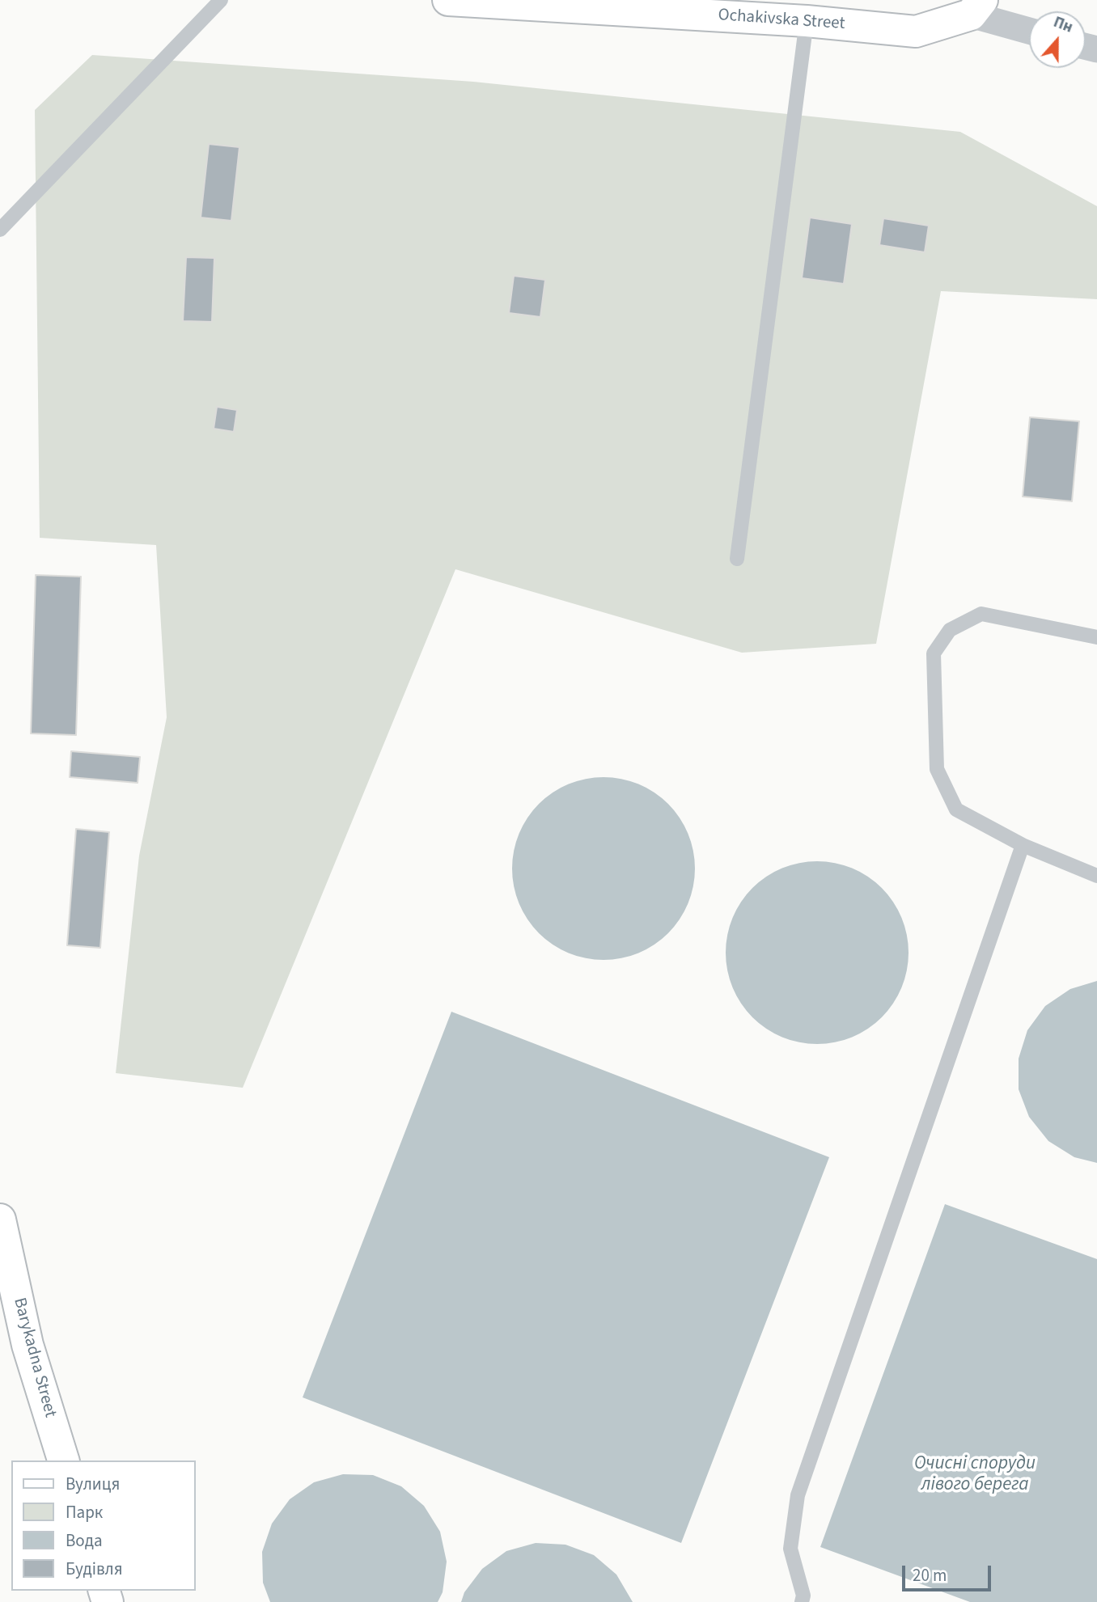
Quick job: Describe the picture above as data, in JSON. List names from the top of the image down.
{
  "streets": {
    "main road": ["Ochakivska Street", "Barykadna Street"]
  },
  "water": ["Очисні споруди лівого берега"],
  "legend": [
    "Вулиця",
    "Парк",
    "Вода",
    "Будівля"
  ],
  "scale_bar": "20 m",
  "north": "top"
}
